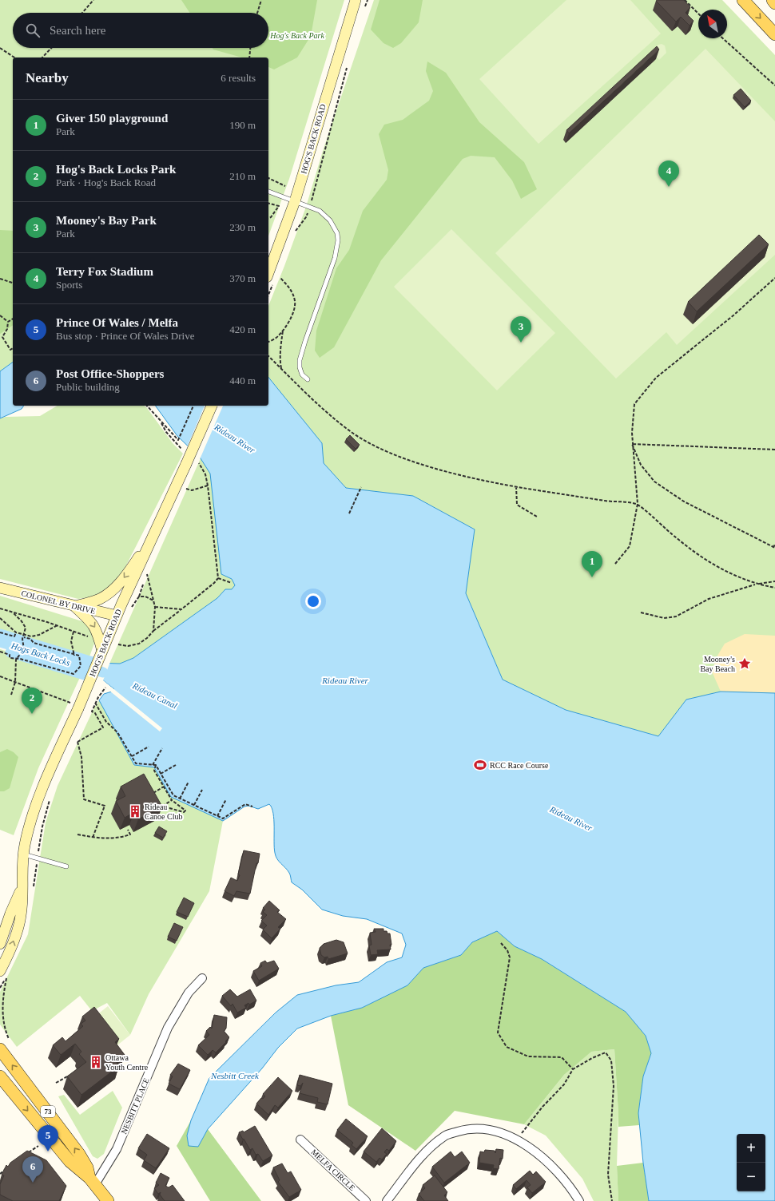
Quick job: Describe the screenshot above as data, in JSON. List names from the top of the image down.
{
  "streets": {
    "main road": ["HOG'S BACK ROAD", "COLONEL BY DRIVE", "73"],
    "street": ["NESBITT PLACE", "MELFA CIRCLE"]
  },
  "crossings": [
    ["HOG'S BACK ROAD", "COLONEL BY DRIVE"],
    ["NESBITT PLACE", "73"]
  ],
  "water": [
    "Rideau River",
    "Hogs Back Locks",
    "Rideau Canal",
    "Nesbitt Creek"
  ],
  "parks": ["Hog's Back Park"],
  "places": {
    "place": ["Mooney's Bay Beach"],
    "sports": ["RCC Race Course"],
    "building": ["Rideau Canoe Club", "Ottawa Youth Centre"]
  },
  "north": "top left",
  "page": {
    "search": "Search here",
    "heading": ["Nearby", "6 results"],
    "list": [
      {
        "mark": "1",
        "name": "Giver 150 playground",
        "note": "Park",
        "value": "190 m"
      },
      {
        "mark": "2",
        "name": "Hog's Back Locks Park",
        "note": "Park · Hog's Back Road",
        "value": "210 m"
      },
      {
        "mark": "3",
        "name": "Mooney's Bay Park",
        "note": "Park",
        "value": "230 m"
      },
      {
        "mark": "4",
        "name": "Terry Fox Stadium",
        "note": "Sports",
        "value": "370 m"
      },
      {
        "mark": "5",
        "name": "Prince Of Wales / Melfa",
        "note": "Bus stop · Prince Of Wales Drive",
        "value": "420 m"
      },
      {
        "mark": "6",
        "name": "Post Office-Shoppers",
        "note": "Public building",
        "value": "440 m"
      }
    ],
    "pins": [
      "4",
      "3",
      "1",
      "2",
      "5",
      "6"
    ],
    "map_buttons": ["+", "−"]
  }
}
